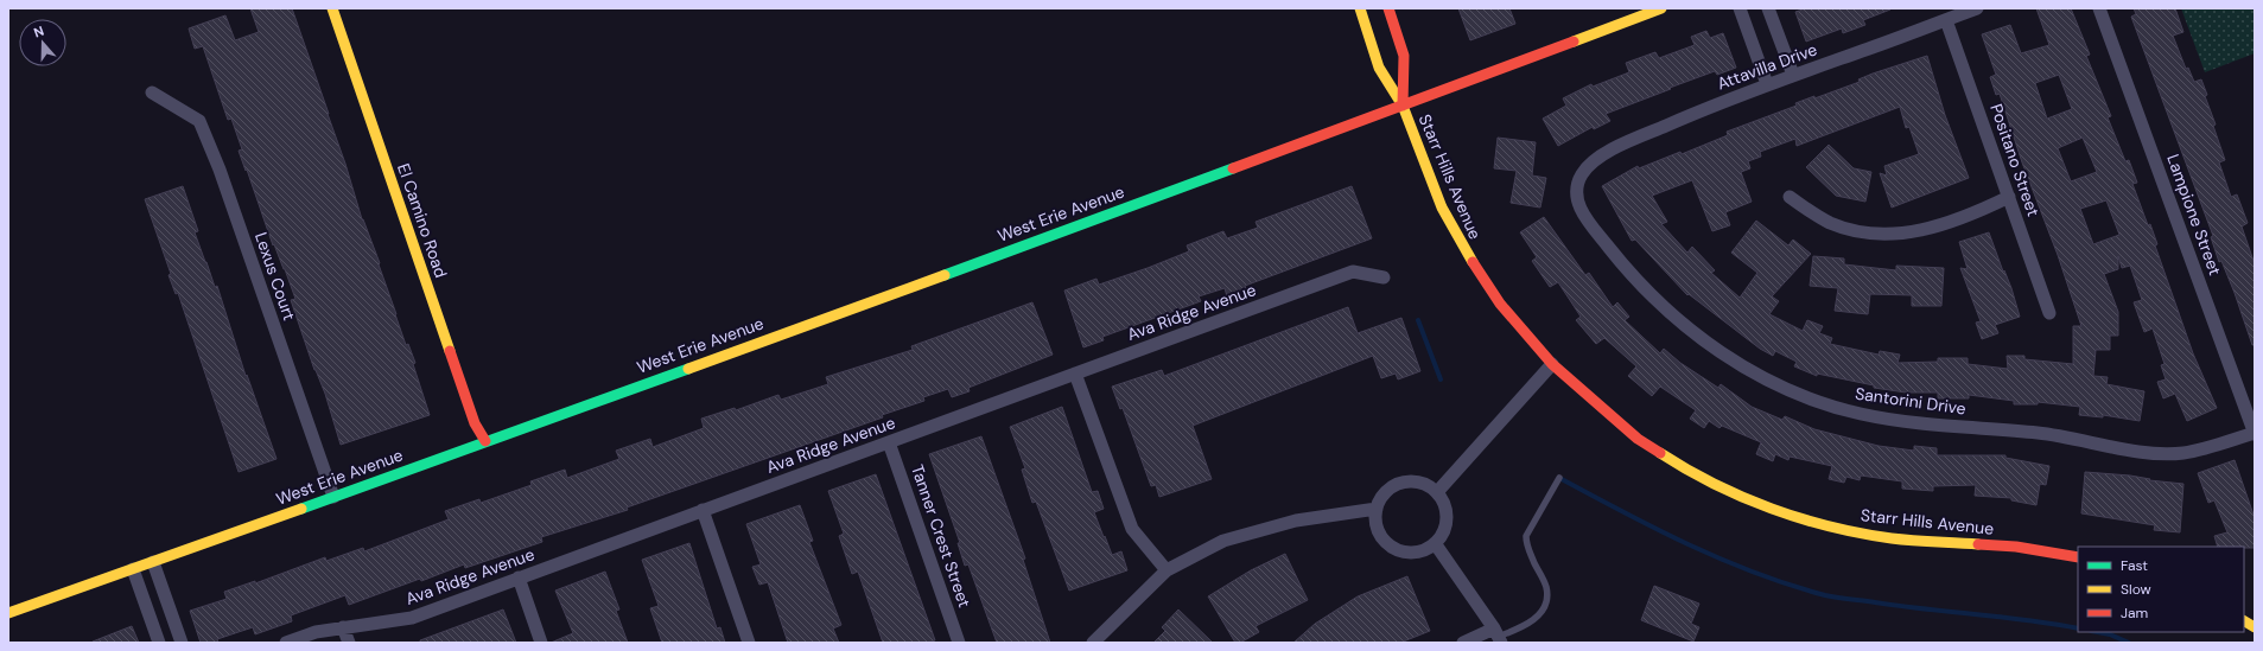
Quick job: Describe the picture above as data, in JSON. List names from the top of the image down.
{
  "streets": {
    "street": [
      "Attavilla Drive",
      "Positano Street",
      "Starr Hills Avenue",
      "West Erie Avenue",
      "Lampione Street",
      "El Camino Road",
      "Lexus Court",
      "Ava Ridge Avenue",
      "Santorini Drive",
      "Tanner Crest Street"
    ]
  },
  "crossings": [
    ["Attavilla Drive", "Positano Street"],
    ["Attavilla Drive", "Santorini Drive"],
    ["Starr Hills Avenue", "West Erie Avenue"],
    ["West Erie Avenue", "El Camino Road"],
    ["West Erie Avenue", "Lexus Court"],
    ["Lampione Street", "Santorini Drive"],
    ["Ava Ridge Avenue", "Tanner Crest Street"]
  ],
  "legend": ["Fast", "Slow", "Jam"],
  "north": "top"
}
